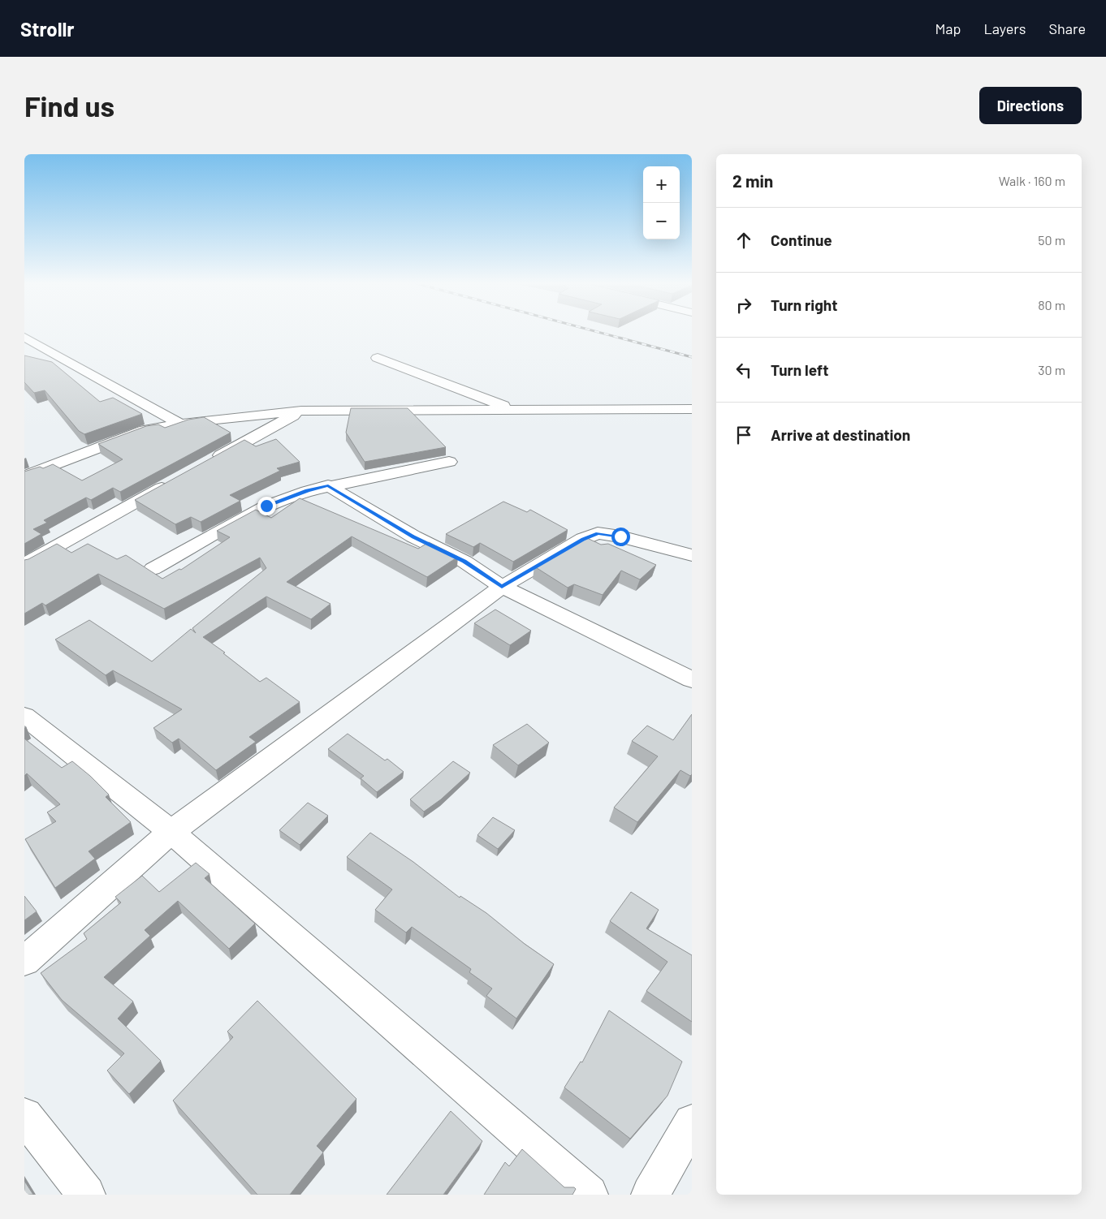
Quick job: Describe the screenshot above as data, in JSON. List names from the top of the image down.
{
  "page": {
    "header": "Strollr",
    "nav": ["Map", "Layers", "Share"],
    "buttons": "Directions",
    "title": "Find us",
    "heading": ["2 min", "Walk · 160 m"],
    "map_buttons": ["+", "−"],
    "list": [
      ["Continue", "50 m"],
      ["Turn right", "80 m"],
      ["Turn left", "30 m"],
      "Arrive at destination"
    ]
  }
}
